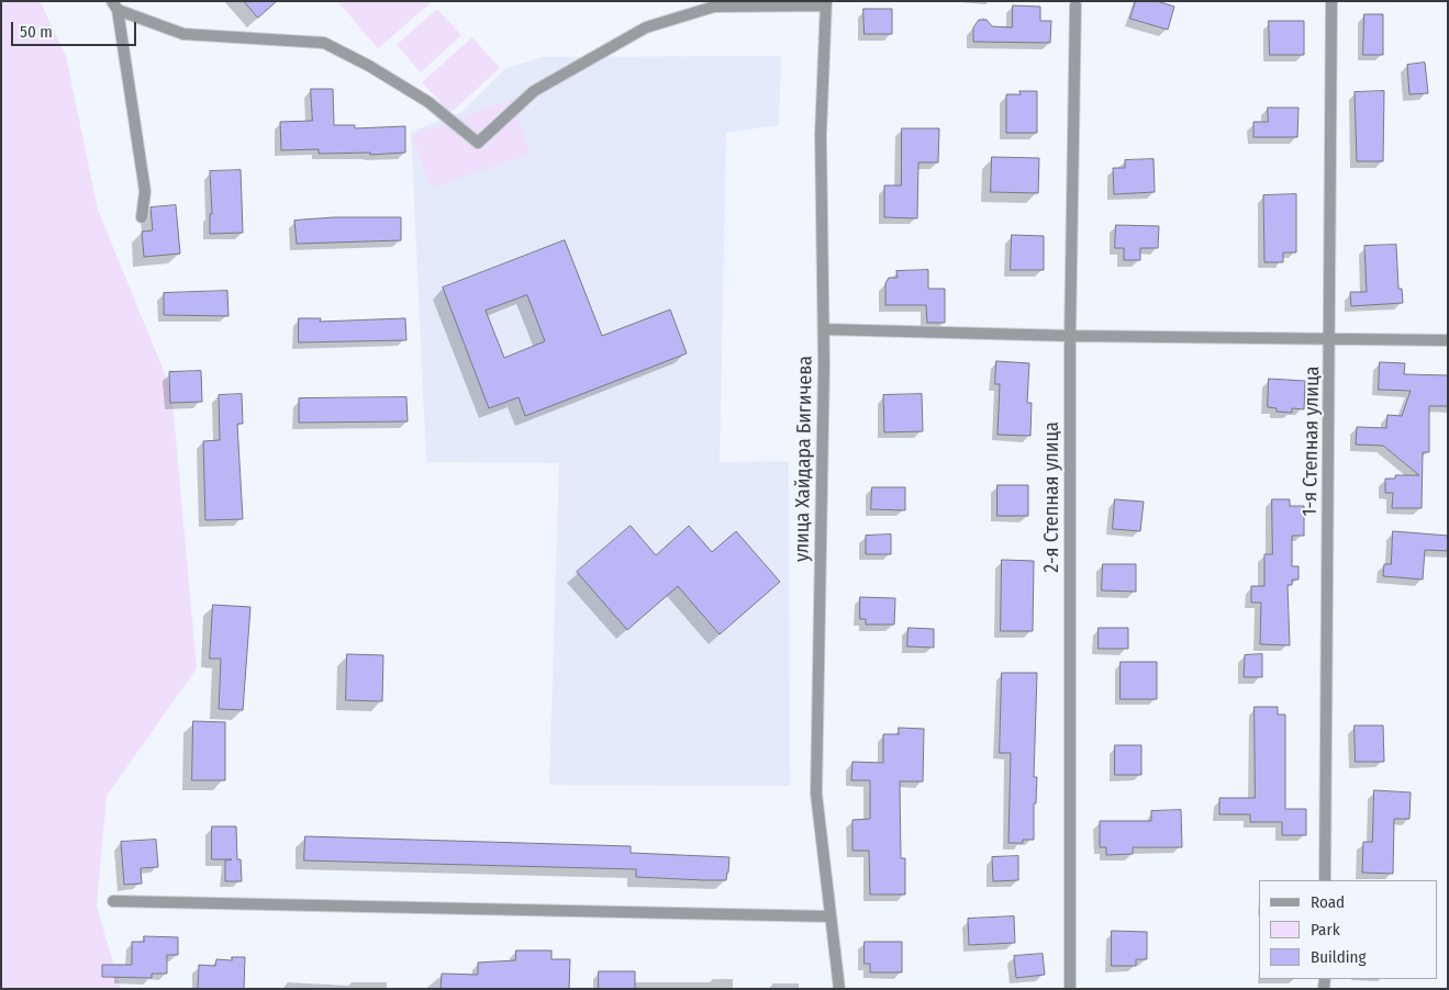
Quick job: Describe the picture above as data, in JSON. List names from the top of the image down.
{
  "streets": {
    "street": ["1-я Степная улица", "улица Хайдара Бигичева", "2-я Степная улица"]
  },
  "legend": ["Road", "Park", "Building"],
  "scale_bar": "50 m"
}
